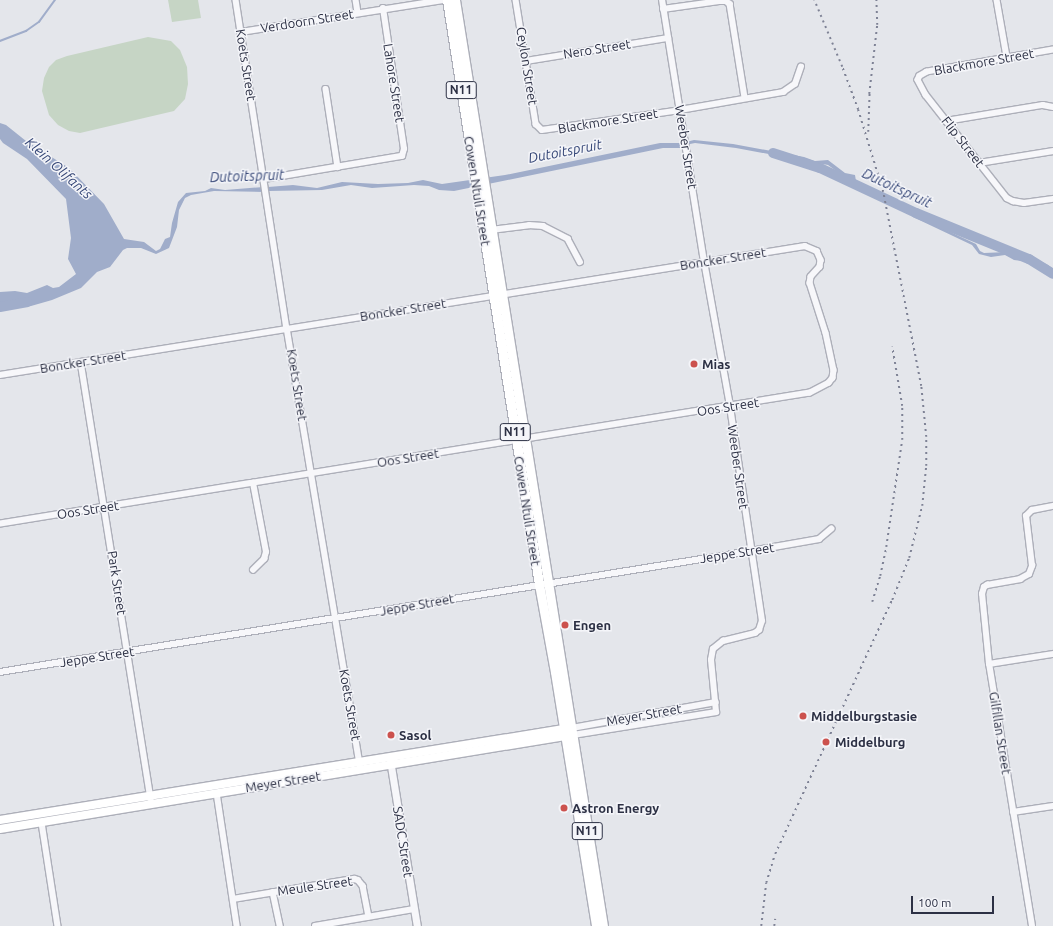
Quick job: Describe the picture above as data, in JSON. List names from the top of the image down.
{
  "streets": {
    "highway": ["N11", "Cowen Ntuli Street"],
    "main road": ["Meyer Street"],
    "street": [
      "Verdoorn Street",
      "Nero Street",
      "Blackmore Street",
      "Koets Street",
      "Ceylon Street",
      "Lahore Street",
      "Flip Street",
      "Weeber Street",
      "Boncker Street",
      "Oos Street",
      "Jeppe Street",
      "Park Street",
      "Gilfillan Street",
      "SADC Street",
      "Meule Street"
    ]
  },
  "crossings": [
    ["Verdoorn Street", "Koets Street"],
    ["Verdoorn Street", "Lahore Street"],
    ["Verdoorn Street", "Cowen Ntuli Street"],
    ["Nero Street", "Ceylon Street"],
    ["Nero Street", "Weeber Street"],
    ["Blackmore Street", "Ceylon Street"],
    ["Blackmore Street", "Flip Street"],
    ["Blackmore Street", "Weeber Street"],
    ["Koets Street", "Boncker Street"],
    ["Koets Street", "Oos Street"],
    ["Koets Street", "Jeppe Street"],
    ["Koets Street", "Meyer Street"],
    ["Weeber Street", "Boncker Street"],
    ["Weeber Street", "Oos Street"],
    ["Weeber Street", "Jeppe Street"],
    ["Weeber Street", "Meyer Street"],
    ["Cowen Ntuli Street", "Boncker Street"],
    ["Cowen Ntuli Street", "Oos Street"],
    ["Cowen Ntuli Street", "Jeppe Street"],
    ["Cowen Ntuli Street", "Meyer Street"],
    ["Boncker Street", "Oos Street"],
    ["Boncker Street", "Park Street"],
    ["Oos Street", "Park Street"],
    ["Jeppe Street", "Park Street"],
    ["Park Street", "Meyer Street"],
    ["Meyer Street", "SADC Street"]
  ],
  "water": ["Dutoitspruit", "Klein Olifants"],
  "places": [
    "Mias",
    "Engen",
    "Middelburgstasie",
    "Sasol",
    "Middelburg",
    "Astron Energy"
  ],
  "scale_bar": "100 m"
}
